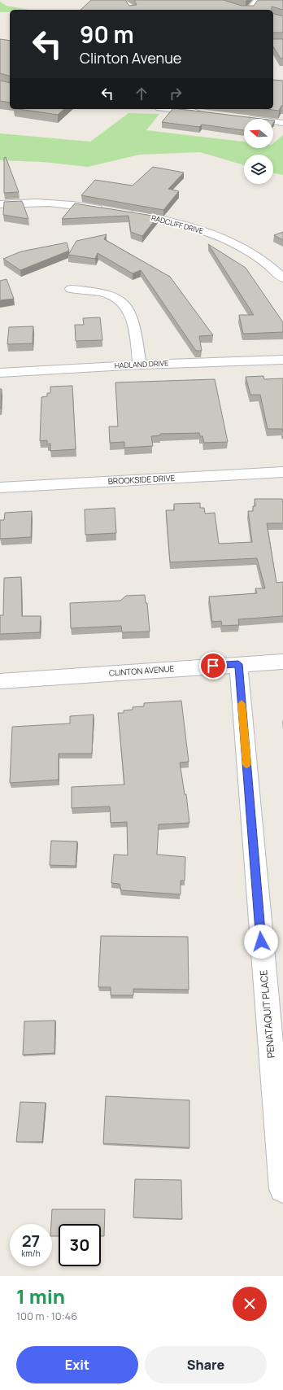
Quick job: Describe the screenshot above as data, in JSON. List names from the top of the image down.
{
  "streets": {
    "street": [
      "RADCLIFF DRIVE",
      "HADLAND DRIVE",
      "BROOKSIDE DRIVE",
      "CLINTON AVENUE",
      "PENATAQUIT PLACE"
    ]
  },
  "crossings": [
    ["CLINTON AVENUE", "PENATAQUIT PLACE"]
  ],
  "north": "left",
  "page": {
    "turn": ["90 m", "Clinton Avenue"],
    "speed": "27 km/h",
    "limit": "30",
    "heading": ["1 min", "100 m · 10:46"],
    "buttons": ["Exit", "Share"]
  }
}
